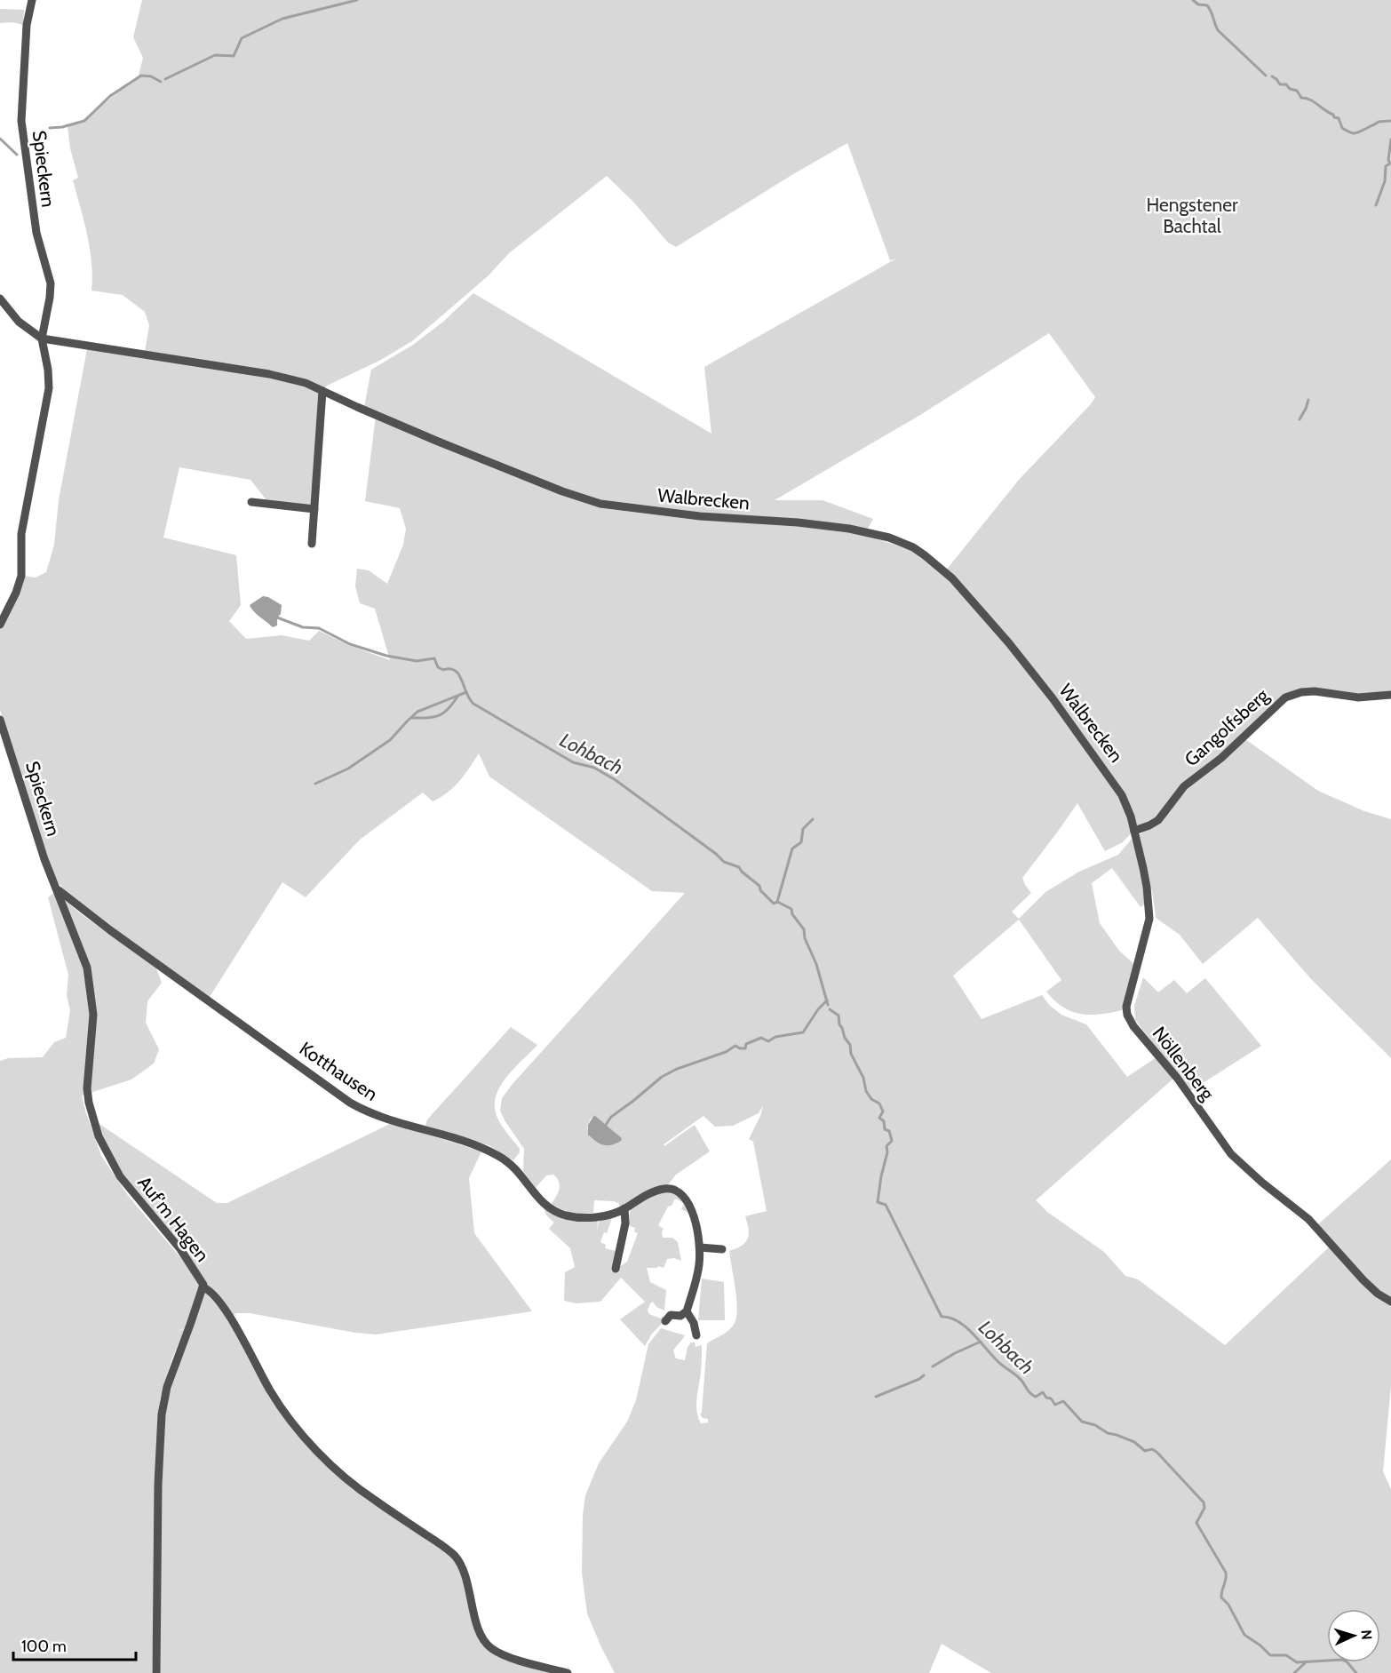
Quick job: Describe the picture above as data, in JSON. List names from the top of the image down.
{
  "streets": {
    "street": [
      "Spieckern",
      "Walbrecken",
      "Gangolfsberg",
      "Nöllenberg",
      "Kotthausen",
      "Auf'm Hagen"
    ]
  },
  "crossings": [
    ["Spieckern", "Walbrecken"],
    ["Spieckern", "Kotthausen"],
    ["Spieckern", "Auf'm Hagen"],
    ["Walbrecken", "Nöllenberg"],
    ["Gangolfsberg", "Nöllenberg"],
    ["Kotthausen", "Auf'm Hagen"]
  ],
  "water": ["Lohbach"],
  "parks": ["Hengstener Bachtal"],
  "scale_bar": "100 m",
  "north": "right"
}
